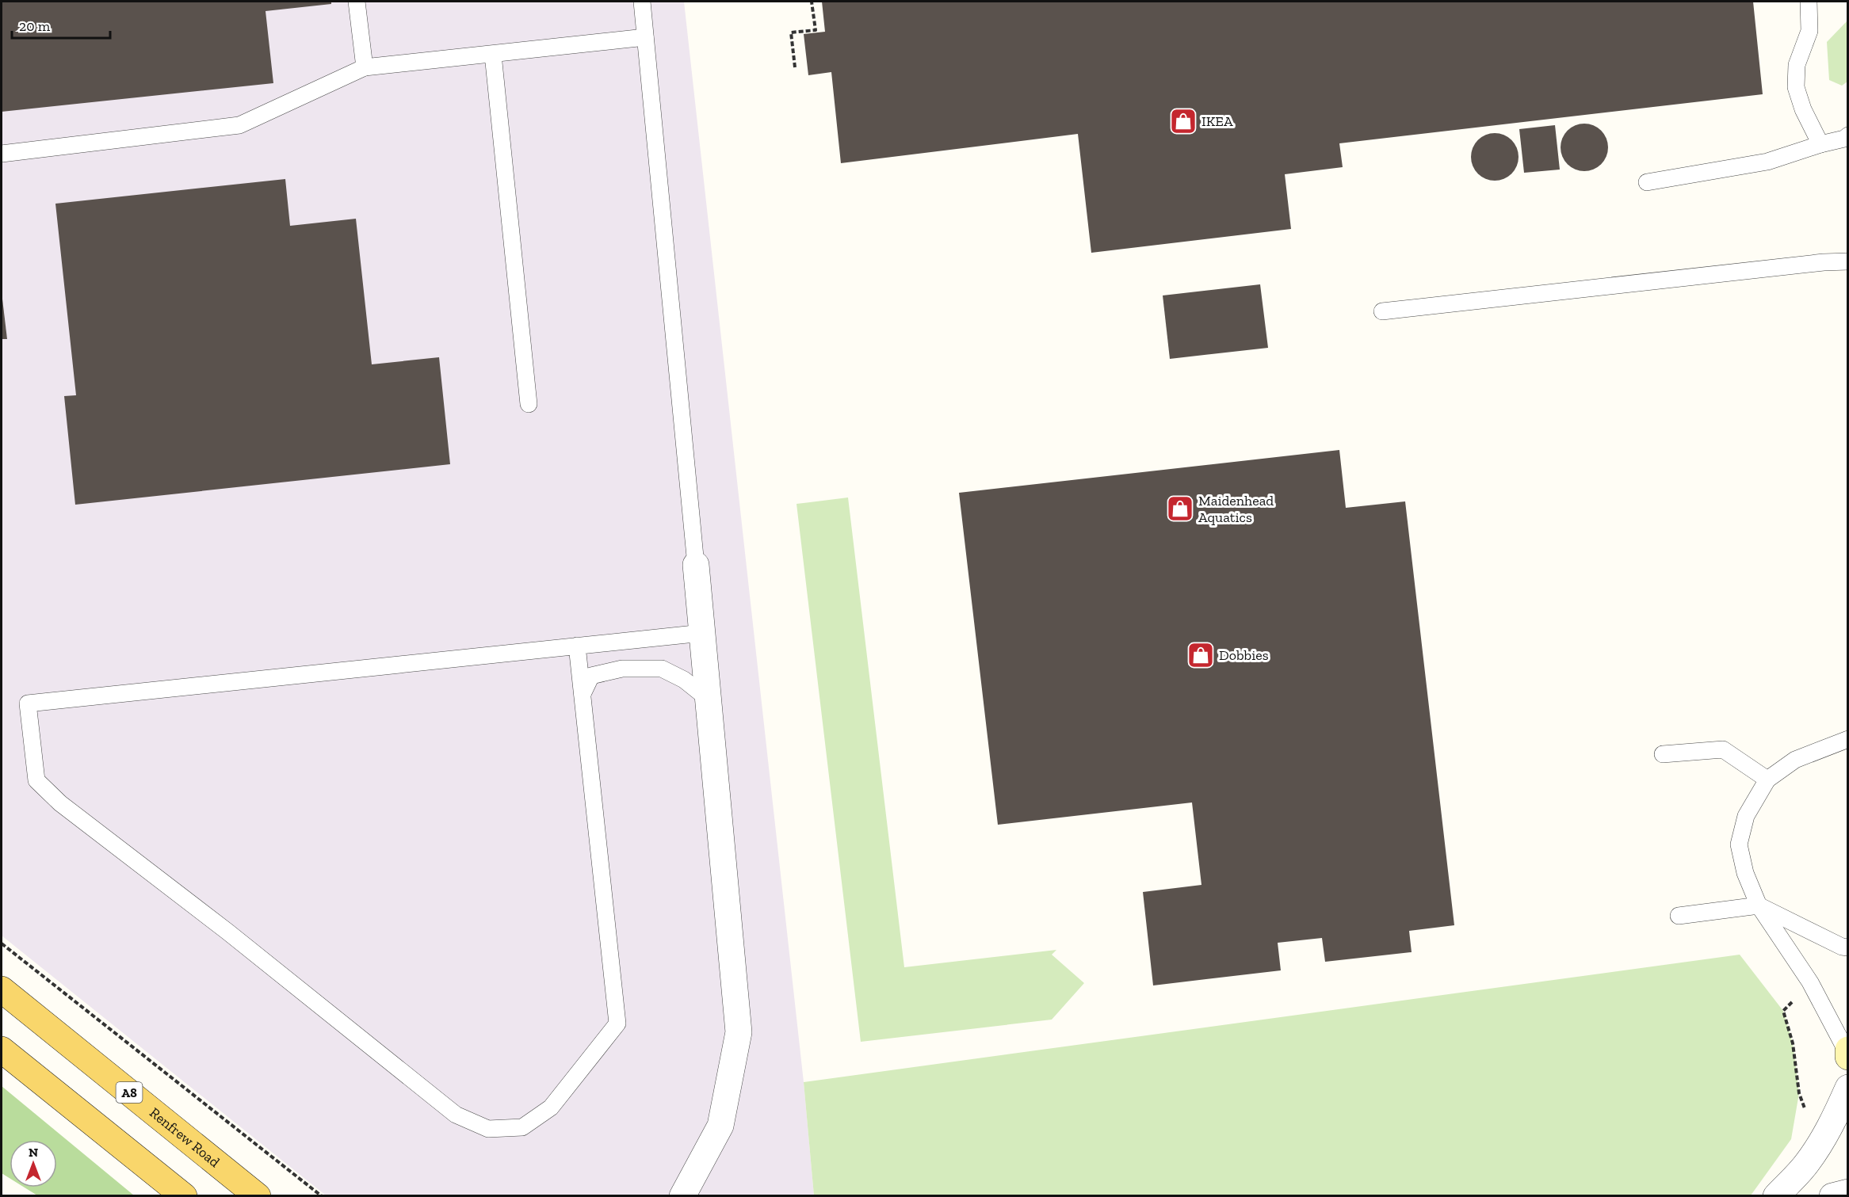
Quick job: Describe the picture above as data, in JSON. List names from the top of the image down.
{
  "streets": {
    "main road": ["A8", "Renfrew Road"]
  },
  "places": {
    "shop": ["IKEA", "Maidenhead Aquatics", "Dobbies"]
  },
  "scale_bar": "20 m",
  "north": "top"
}
